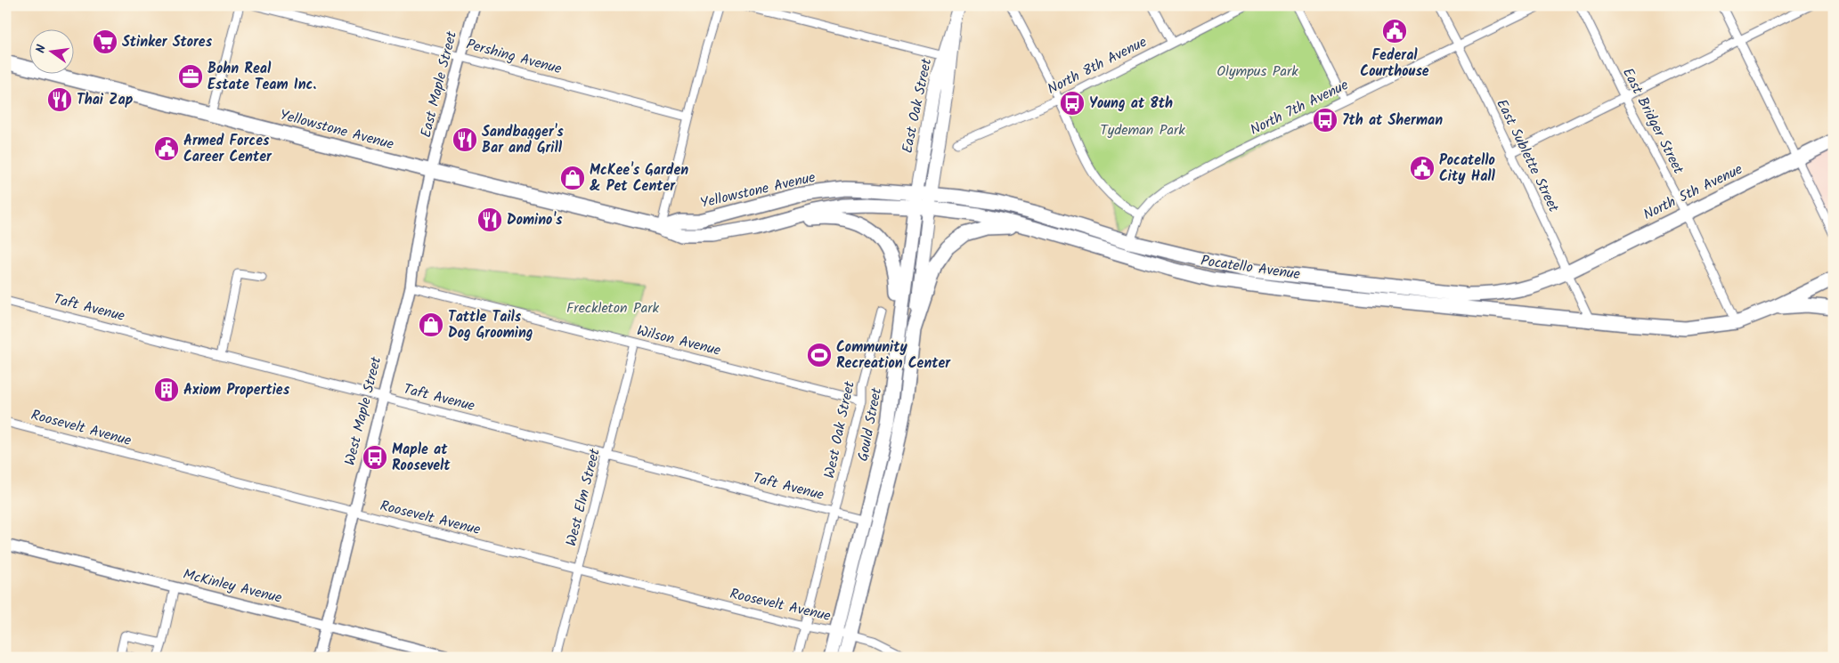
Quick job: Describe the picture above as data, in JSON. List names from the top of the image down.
{
  "streets": {
    "main road": [
      "East Oak Street",
      "Yellowstone Avenue",
      "North 5th Avenue",
      "Pocatello Avenue",
      "Gould Street"
    ],
    "street": [
      "Pershing Avenue",
      "North 8th Avenue",
      "East Maple Street",
      "North 7th Avenue",
      "East Bridger Street",
      "East Sublette Street",
      "Taft Avenue",
      "Wilson Avenue",
      "West Maple Street",
      "Roosevelt Avenue",
      "West Oak Street",
      "West Elm Street",
      "McKinley Avenue"
    ]
  },
  "crossings": [
    ["Pershing Avenue", "East Maple Street"],
    ["East Maple Street", "Yellowstone Avenue"],
    ["East Maple Street", "West Maple Street"],
    ["East Oak Street", "Yellowstone Avenue"],
    ["East Oak Street", "Pocatello Avenue"],
    ["East Oak Street", "Gould Street"],
    ["North 7th Avenue", "East Sublette Street"],
    ["North 7th Avenue", "Pocatello Avenue"],
    ["East Bridger Street", "North 5th Avenue"],
    ["East Bridger Street", "Pocatello Avenue"],
    ["Yellowstone Avenue", "Pocatello Avenue"],
    ["Yellowstone Avenue", "West Maple Street"],
    ["Yellowstone Avenue", "Gould Street"],
    ["East Sublette Street", "North 5th Avenue"],
    ["East Sublette Street", "Pocatello Avenue"],
    ["North 5th Avenue", "Pocatello Avenue"],
    ["Pocatello Avenue", "Gould Street"],
    ["Taft Avenue", "West Maple Street"],
    ["Taft Avenue", "Gould Street"],
    ["Taft Avenue", "West Oak Street"],
    ["Taft Avenue", "West Elm Street"],
    ["Wilson Avenue", "West Maple Street"],
    ["Wilson Avenue", "West Oak Street"],
    ["Wilson Avenue", "West Elm Street"],
    ["West Maple Street", "Roosevelt Avenue"],
    ["West Maple Street", "McKinley Avenue"],
    ["Gould Street", "Roosevelt Avenue"],
    ["Roosevelt Avenue", "West Oak Street"],
    ["Roosevelt Avenue", "West Elm Street"]
  ],
  "parks": ["Olympus Park", "Tydeman Park", "Freckleton Park"],
  "places": {
    "public building": ["Federal Courthouse", "Armed Forces Career Center", "Pocatello City Hall"],
    "supermarket": ["Stinker Stores"],
    "office": ["Bohn Real Estate Team Inc."],
    "restaurant": ["Thai Zap", "Sandbagger's Bar and Grill", "Domino's"],
    "bus stop": ["Young at 8th", "7th at Sherman", "Maple at Roosevelt"],
    "shop": ["McKee's Garden & Pet Center", "Tattle Tails Dog Grooming"],
    "sports": ["Community Recreation Center"],
    "building": ["Axiom Properties"]
  },
  "north": "left"
}
